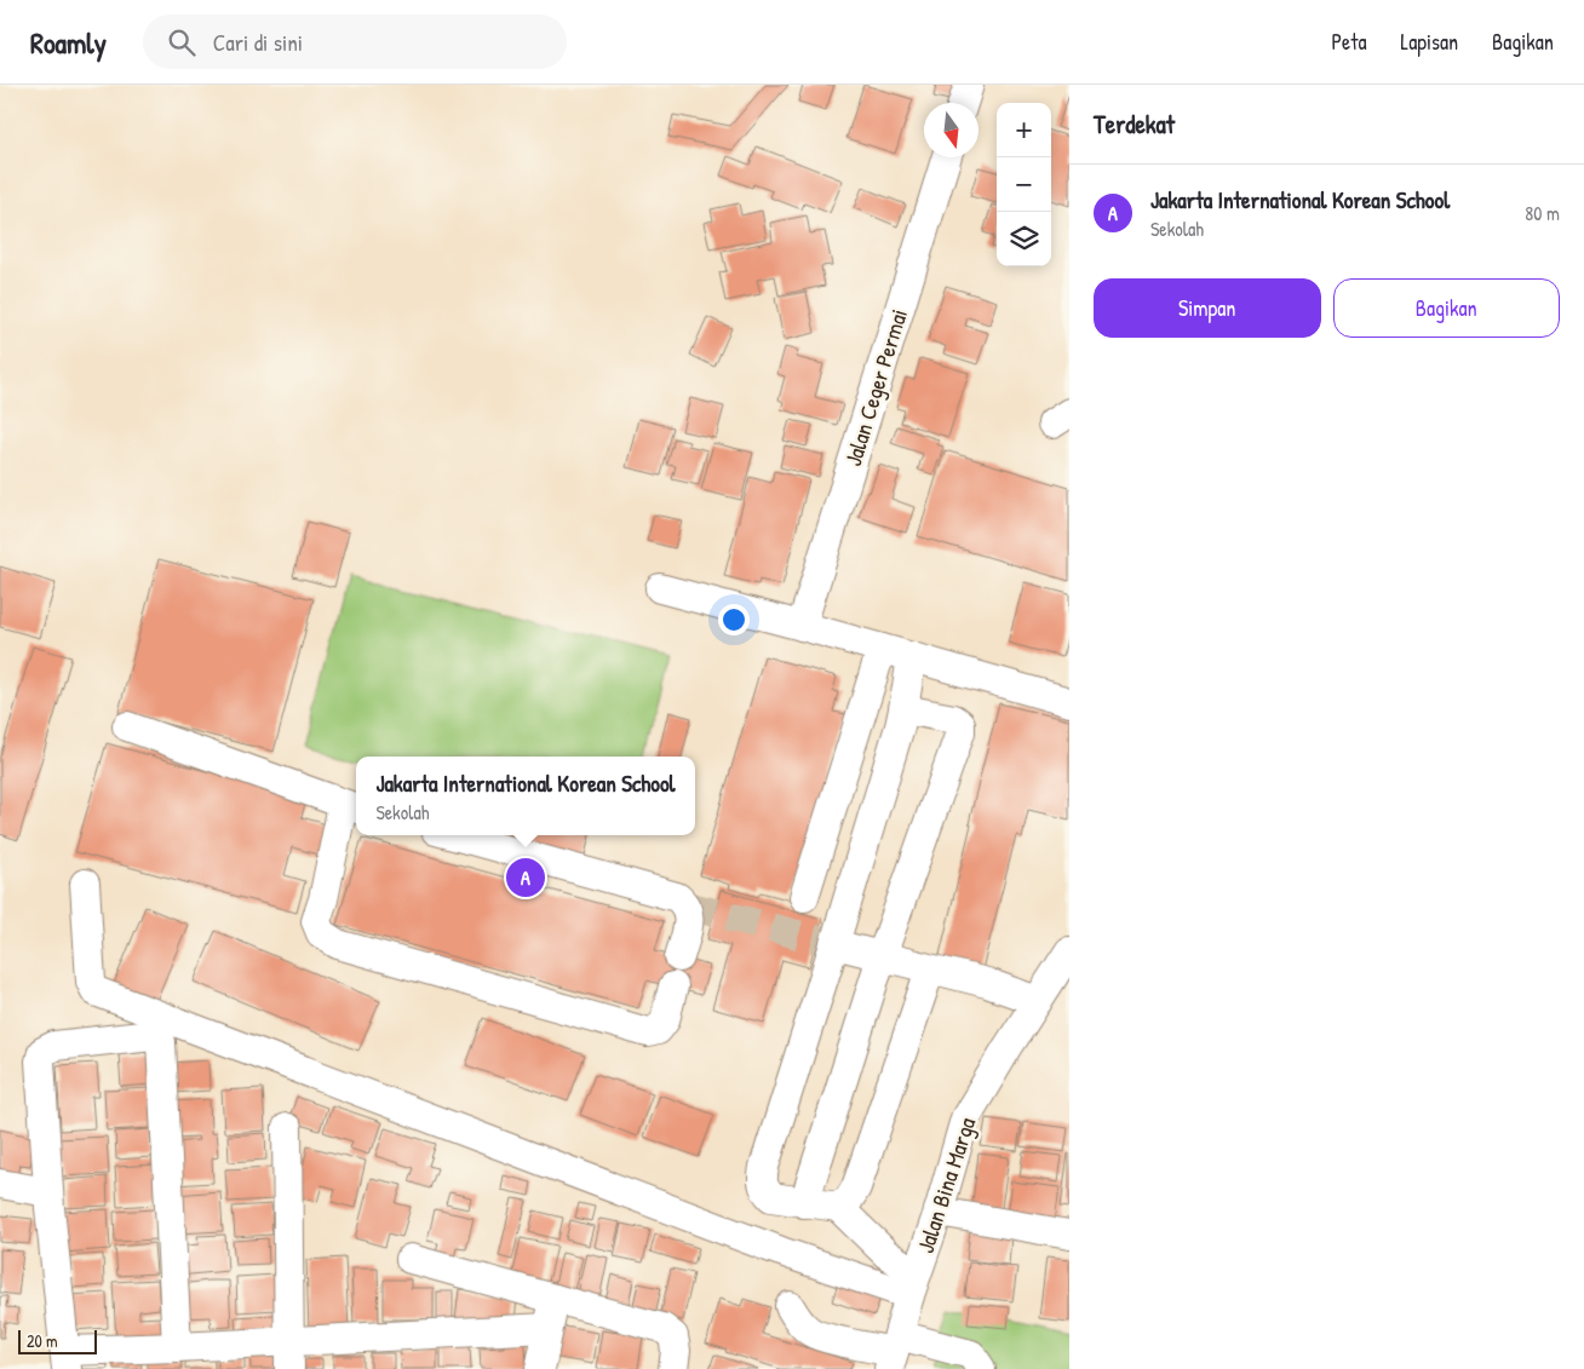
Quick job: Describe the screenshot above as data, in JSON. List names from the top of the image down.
{
  "streets": {
    "street": ["Jalan Ceger Permai", "Jalan Bina Marga"]
  },
  "scale_bar": "20 m",
  "north": "bottom",
  "page": {
    "header": "Roamly",
    "search": "Cari di sini",
    "nav": ["Peta", "Lapisan", "Bagikan"],
    "heading": "Terdekat",
    "map_buttons": ["+", "−"],
    "list": [
      {
        "mark": "A",
        "name": "Jakarta International Korean School",
        "note": "Sekolah",
        "value": "80 m"
      }
    ],
    "buttons": ["Simpan", "Bagikan"],
    "popup": ["Jakarta International Korean School", "Sekolah"],
    "pins": "A",
    "scale": "20 m"
  }
}
